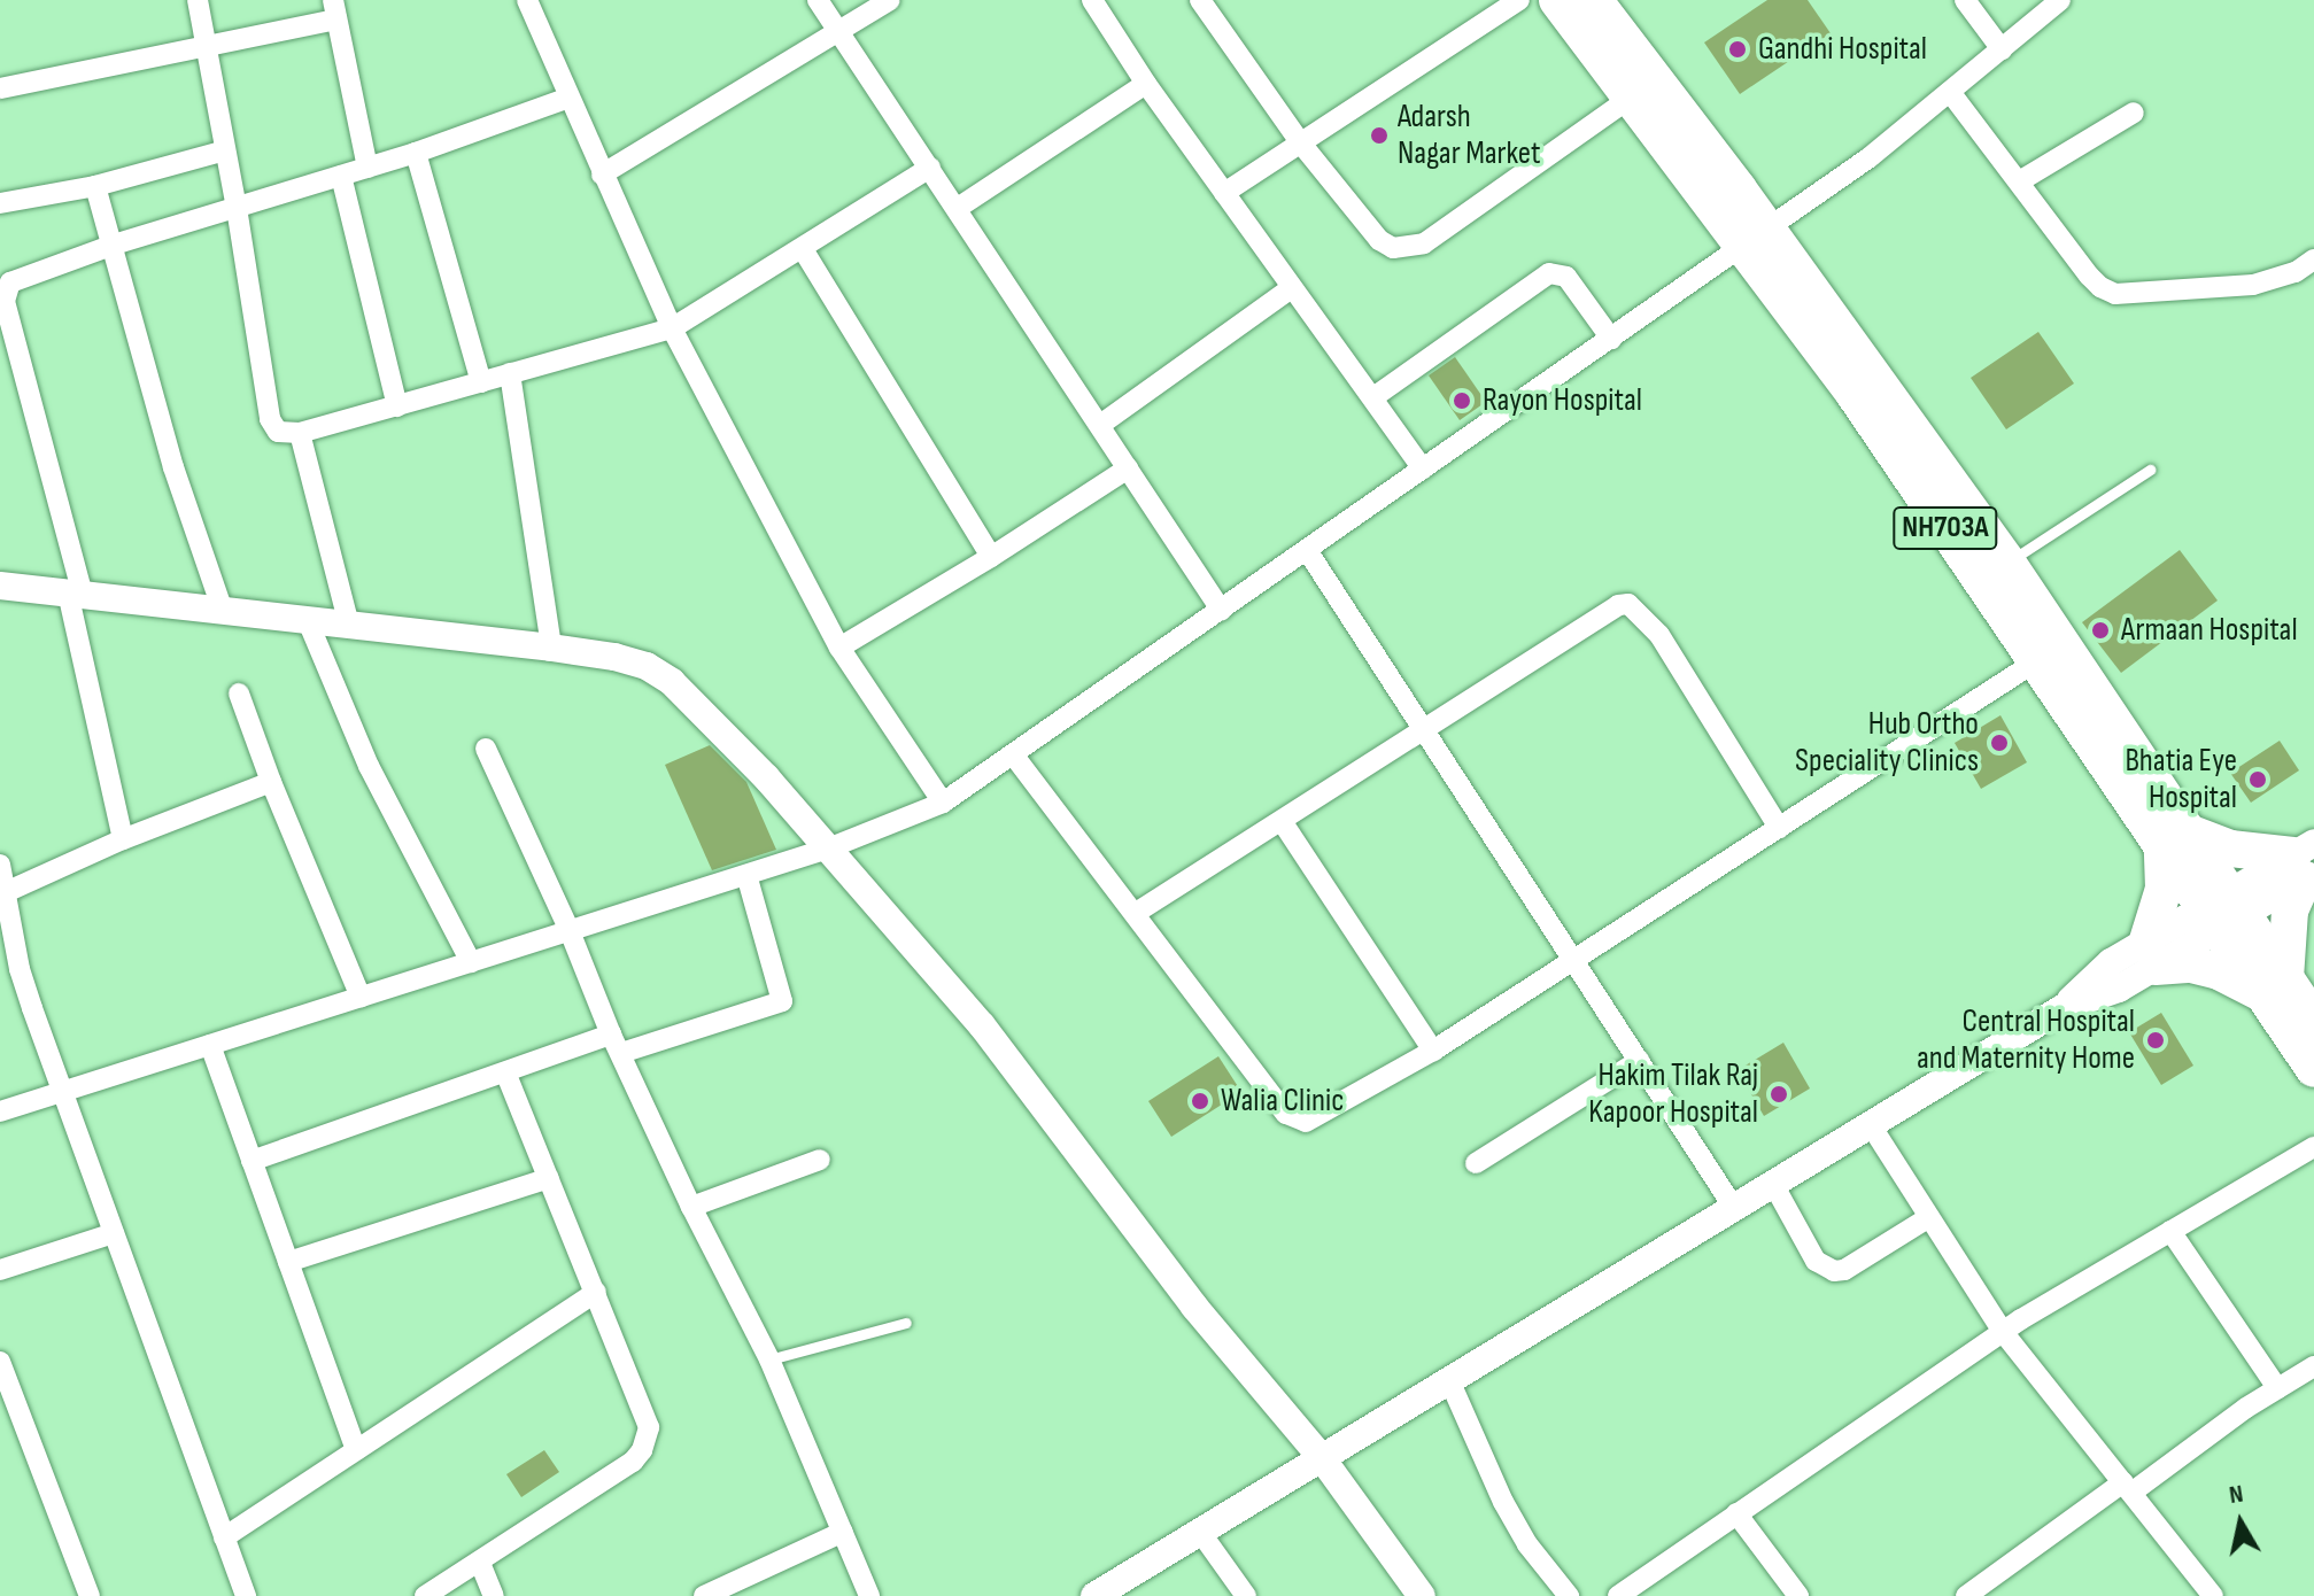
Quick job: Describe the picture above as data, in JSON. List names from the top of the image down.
{
  "streets": {
    "highway": ["NH703A"]
  },
  "places": [
    "Gandhi Hospital",
    "Adarsh Nagar Market",
    "Rayon Hospital",
    "Armaan Hospital",
    "Hub Ortho Speciality Clinics",
    "Bhatia Eye Hospital",
    "Central Hospital and Maternity Home",
    "Hakim Tilak Raj Kapoor Hospital",
    "Walia Clinic"
  ],
  "north": "top"
}
